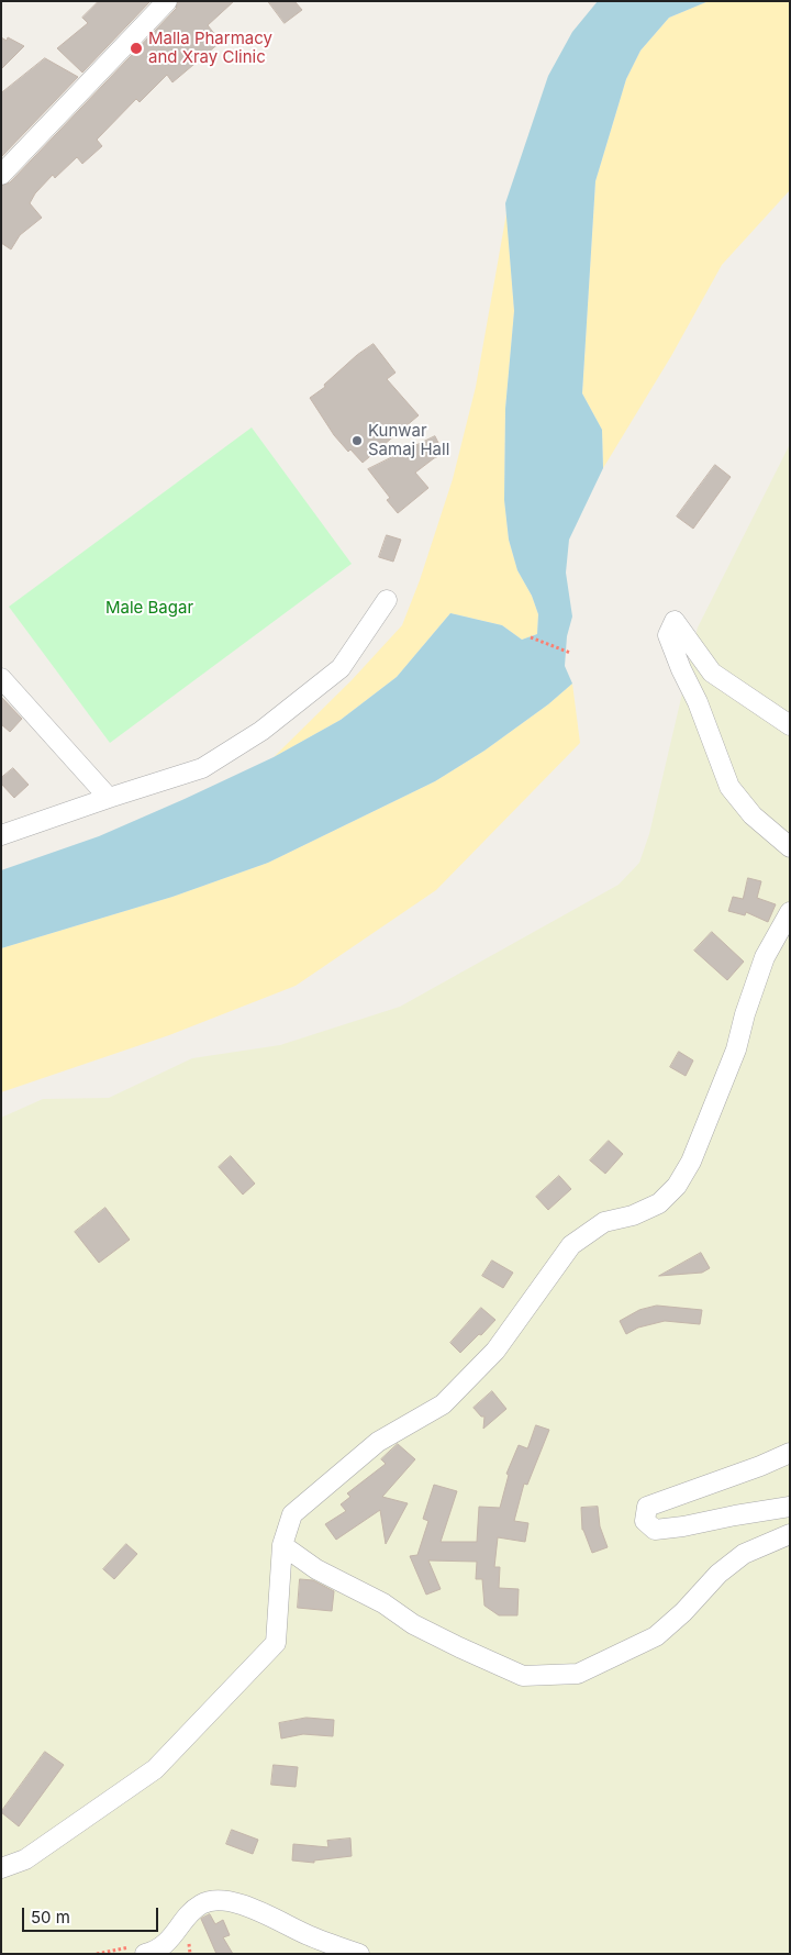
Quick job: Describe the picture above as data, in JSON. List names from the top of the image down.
{
  "parks": ["Male Bagar"],
  "places": ["Malla Pharmacy and Xray Clinic", "Kunwar Samaj Hall"],
  "scale_bar": "50 m"
}
